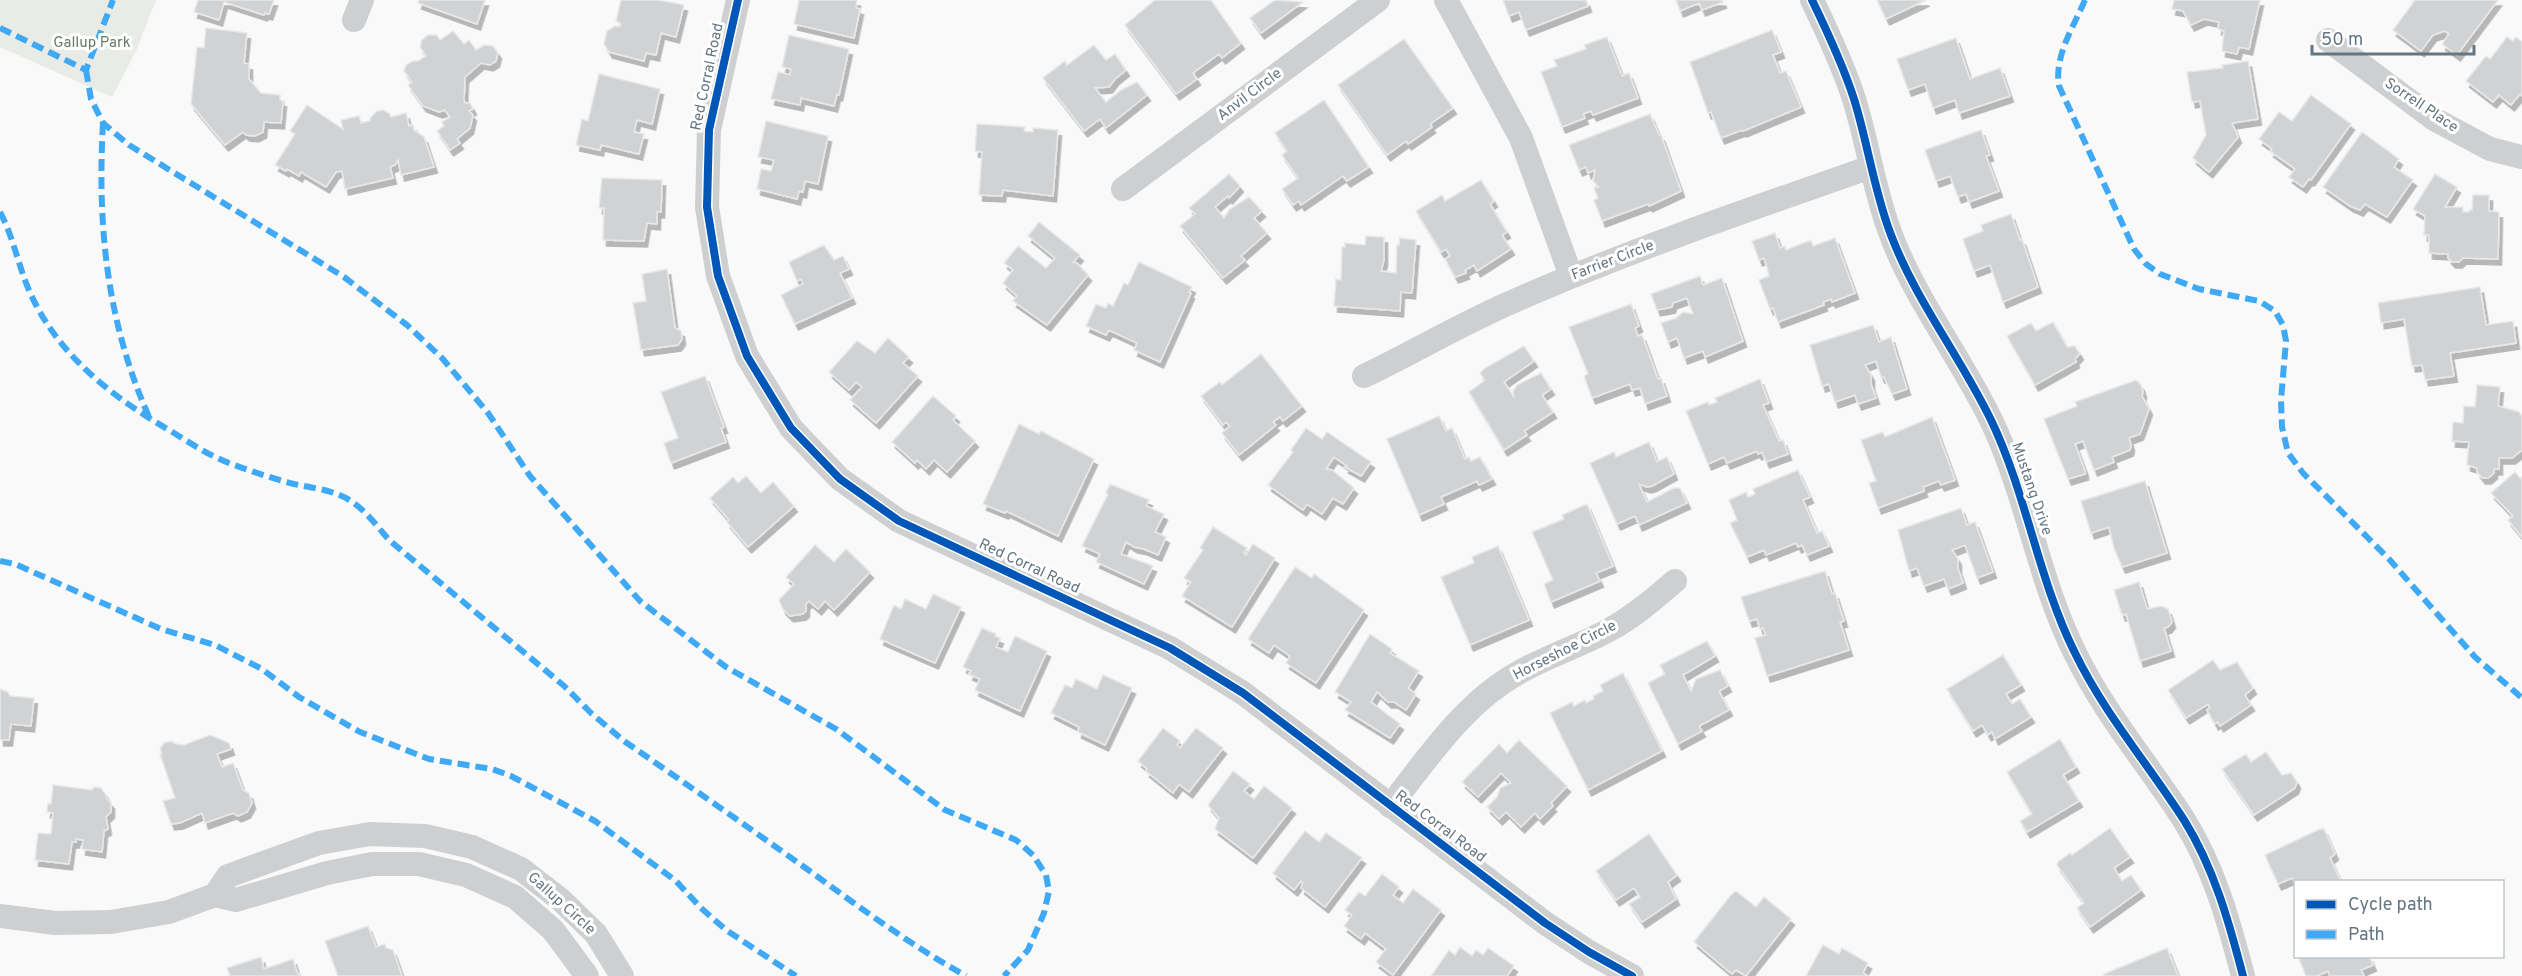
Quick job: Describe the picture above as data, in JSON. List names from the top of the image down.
{
  "streets": {
    "street": [
      "Red Corral Road",
      "Anvil Circle",
      "Sorrell Place",
      "Farrier Circle",
      "Mustang Drive",
      "Horseshoe Circle",
      "Gallup Circle"
    ]
  },
  "crossings": [
    ["Red Corral Road", "Horseshoe Circle"],
    ["Farrier Circle", "Mustang Drive"]
  ],
  "parks": ["Gallup Park"],
  "legend": ["Cycle path", "Path"],
  "scale_bar": "50 m"
}
